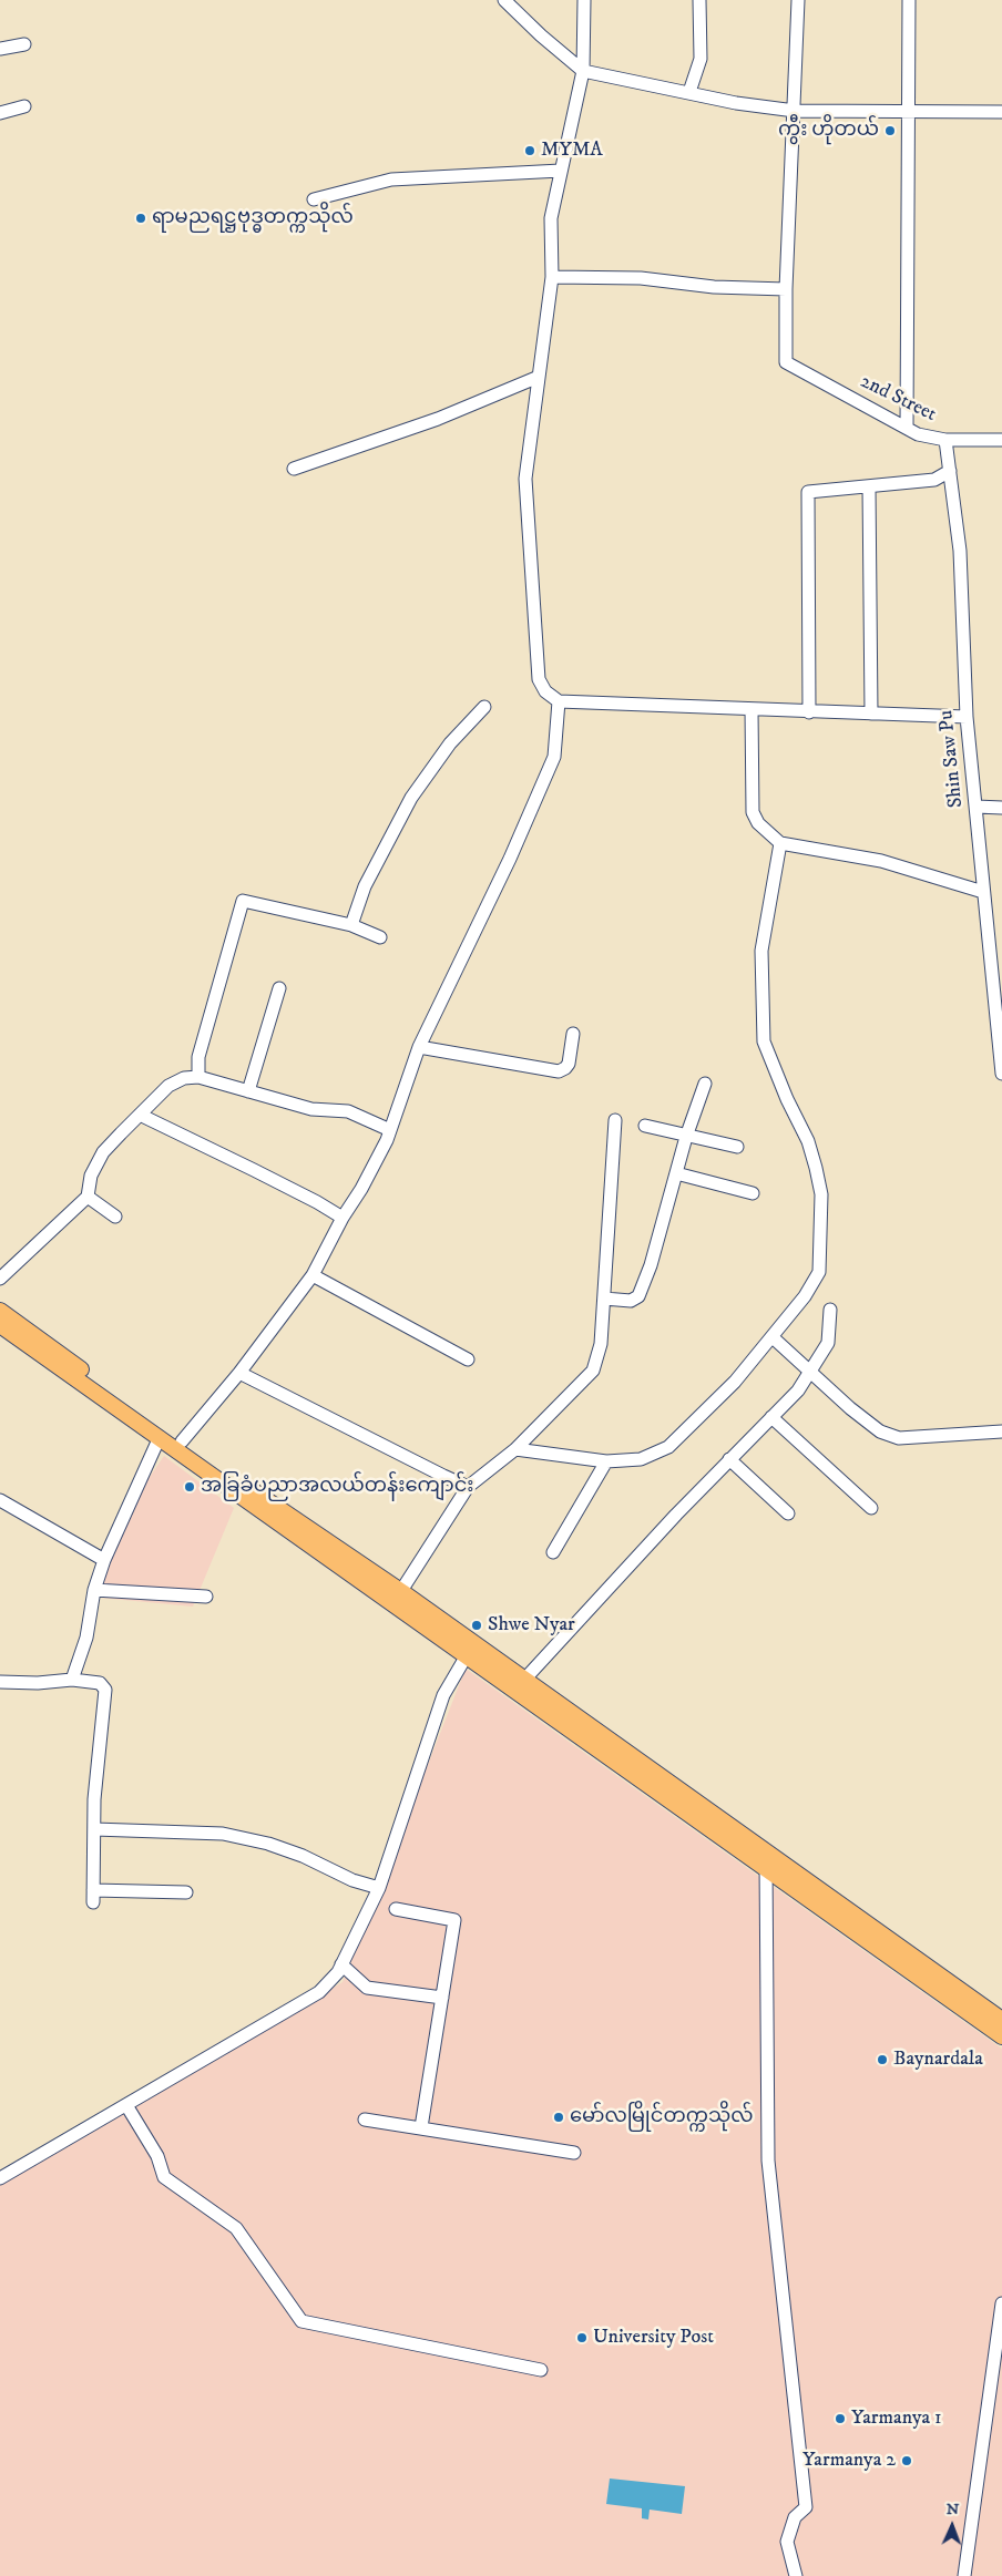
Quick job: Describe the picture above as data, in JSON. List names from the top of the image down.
{
  "streets": {
    "street": ["2nd Street", "Shin Saw Pu"]
  },
  "crossings": [
    ["2nd Street", "Shin Saw Pu"]
  ],
  "places": [
    "ကွီး ဟိုတယ်",
    "MYMA",
    "ရာမညရဋ္ဌဗုဒ္ဓတက္ကသိုလ်",
    "အခြခံပညာအလယ်တန်းကျောင်း",
    "Shwe Nyar",
    "Baynardala",
    "မော်လမြိုင်တက္ကသိုလ်",
    "University Post",
    "Yarmanya 1",
    "Yarmanya 2"
  ],
  "north": "top"
}
